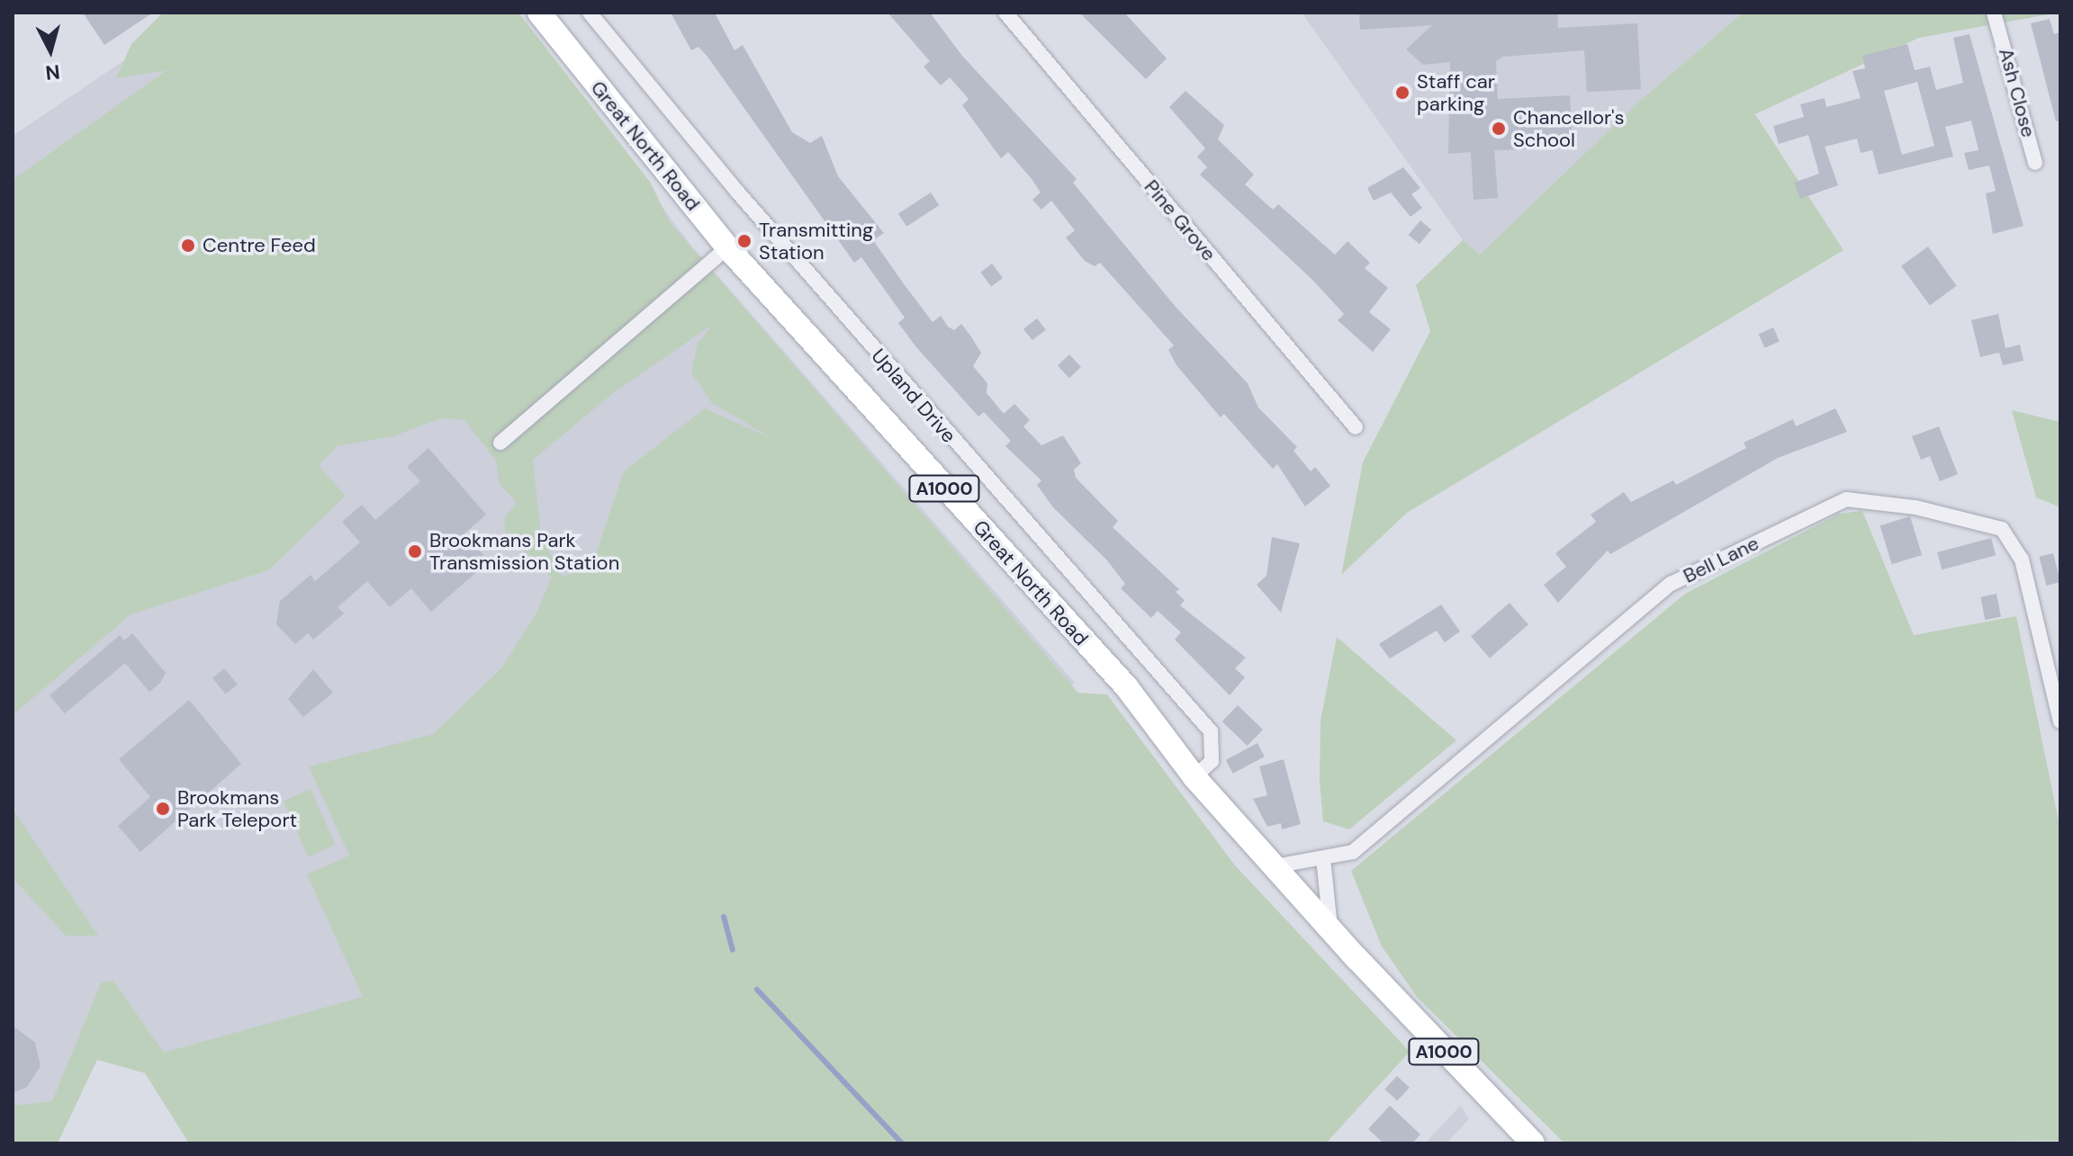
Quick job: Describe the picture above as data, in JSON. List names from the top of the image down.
{
  "streets": {
    "main road": ["Great North Road", "A1000"],
    "street": [
      "Ash Close",
      "Pine Grove",
      "Upland Drive",
      "Bell Lane"
    ]
  },
  "crossings": [
    ["Great North Road", "Upland Drive"],
    ["Great North Road", "Bell Lane"]
  ],
  "places": [
    "Staff car parking",
    "Chancellor's School",
    "Transmitting Station",
    "Centre Feed",
    "Brookmans Park Transmission Station",
    "Brookmans Park Teleport"
  ],
  "north": "bottom"
}
